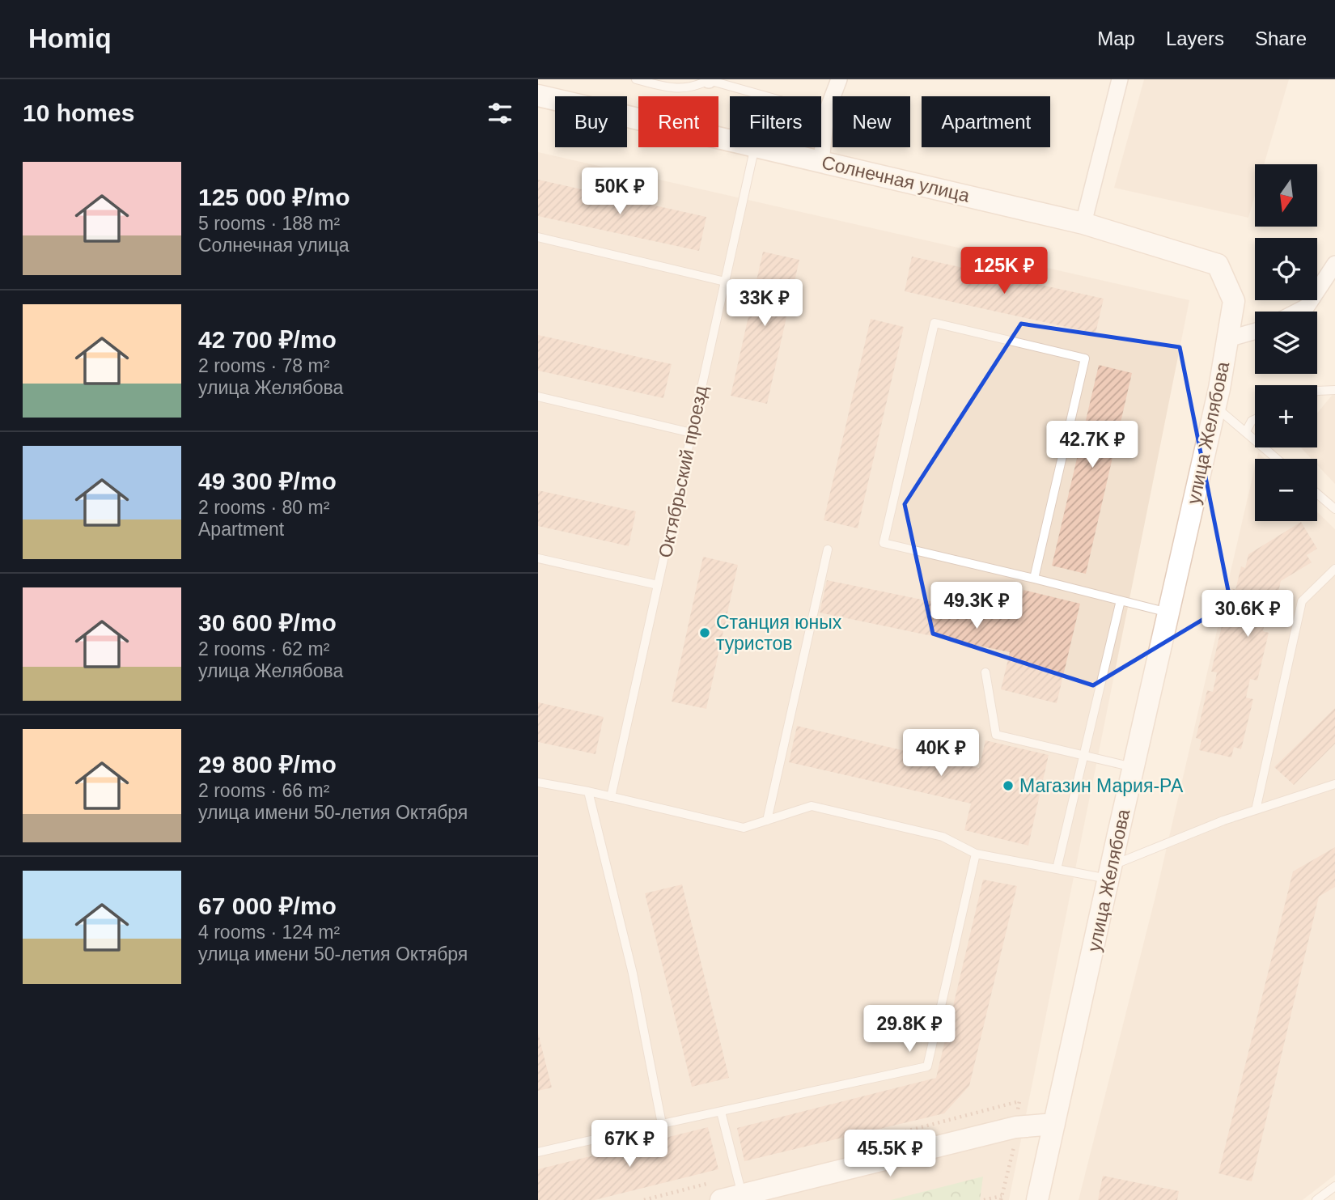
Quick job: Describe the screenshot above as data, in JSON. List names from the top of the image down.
{
  "streets": {
    "street": ["Солнечная улица", "улица Желябова"],
    "lane": ["Октябрьский проезд"]
  },
  "crossings": [
    ["Солнечная улица", "улица Желябова"]
  ],
  "places": ["Станция юных туристов", "Магазин Мария-РА"],
  "north": "bottom",
  "page": {
    "header": "Homiq",
    "nav": ["Map", "Layers", "Share"],
    "heading": "10 homes",
    "chip": [
      "Buy",
      "Rent",
      "Filters",
      "New",
      "Apartment"
    ],
    "list": [
      {
        "name": "125 000 ₽/mo",
        "note": "5 rooms · 188 m² · Солнечная улица"
      },
      {
        "name": "42 700 ₽/mo",
        "note": "2 rooms · 78 m² · улица Желябова"
      },
      {
        "name": "49 300 ₽/mo",
        "note": "2 rooms · 80 m² · Apartment"
      },
      {
        "name": "30 600 ₽/mo",
        "note": "2 rooms · 62 m² · улица Желябова"
      },
      {
        "name": "29 800 ₽/mo",
        "note": "2 rooms · 66 m² · улица имени 50-летия Октября"
      },
      {
        "name": "67 000 ₽/mo",
        "note": "4 rooms · 124 m² · улица имени 50-летия Октября"
      }
    ],
    "map_buttons": ["+", "−"],
    "price": [
      "50K ₽",
      "125K ₽",
      "33K ₽",
      "42.7K ₽",
      "49.3K ₽",
      "30.6K ₽",
      "40K ₽",
      "29.8K ₽",
      "67K ₽",
      "45.5K ₽"
    ]
  }
}
